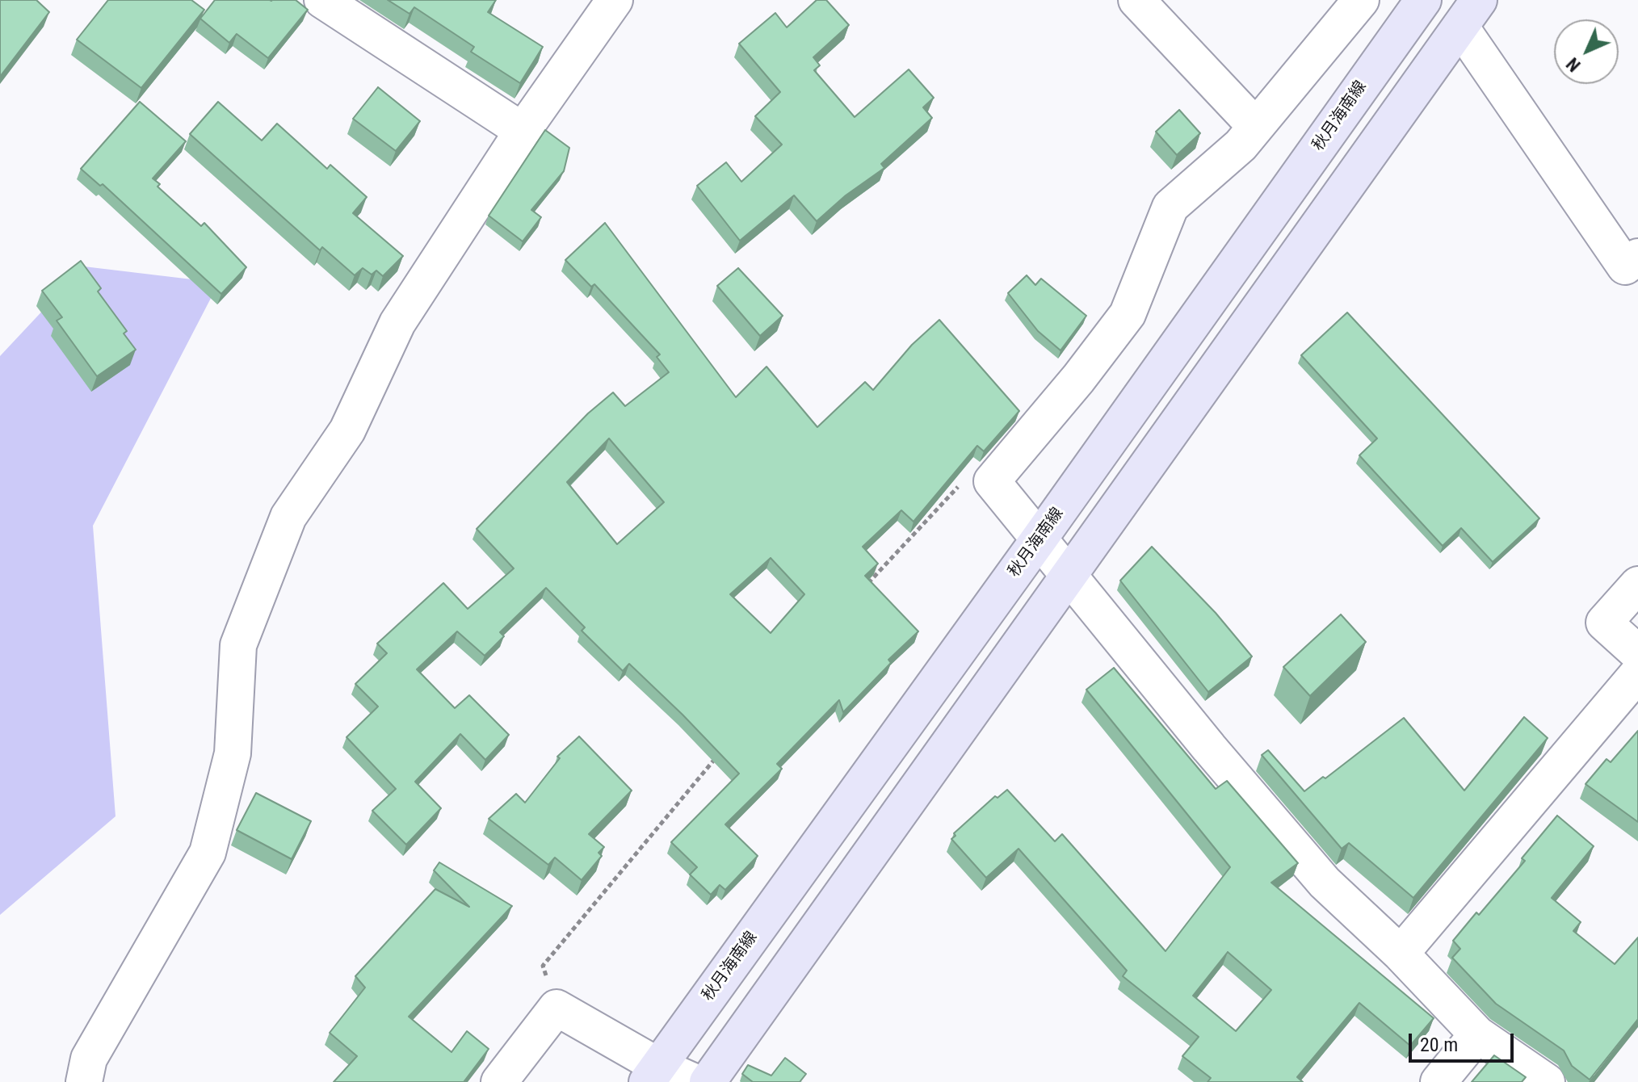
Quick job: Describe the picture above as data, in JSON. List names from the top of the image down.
{
  "streets": {
    "main road": ["秋月海南線"]
  },
  "scale_bar": "20 m",
  "north": "bottom left"
}
